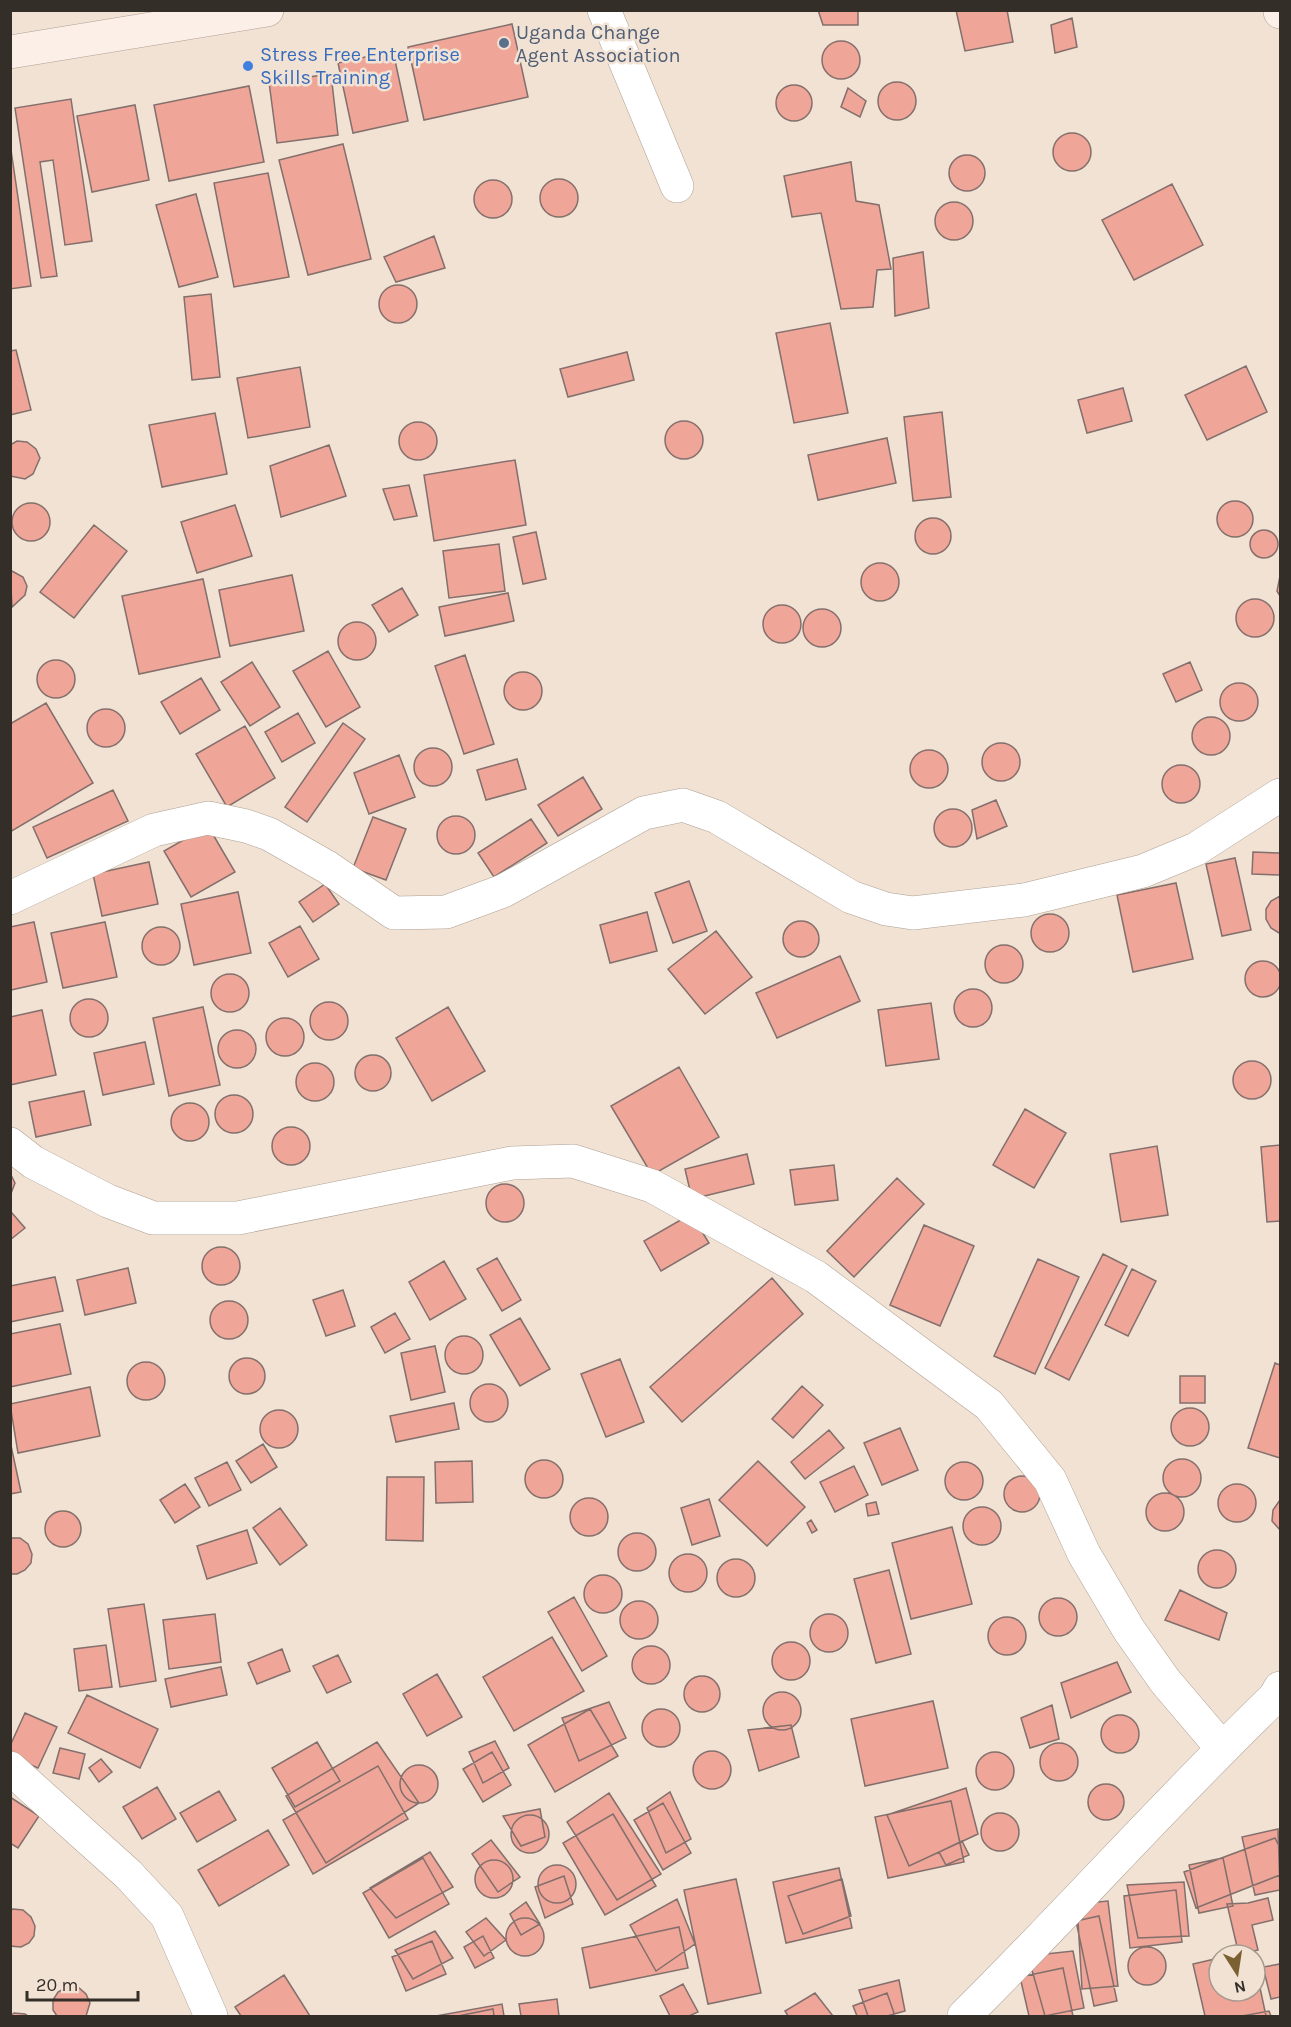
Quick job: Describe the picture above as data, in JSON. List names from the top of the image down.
{
  "places": ["Uganda Change Agent Association", "Stress Free Enterprise Skills Training"],
  "scale_bar": "20 m",
  "north": "bottom"
}
